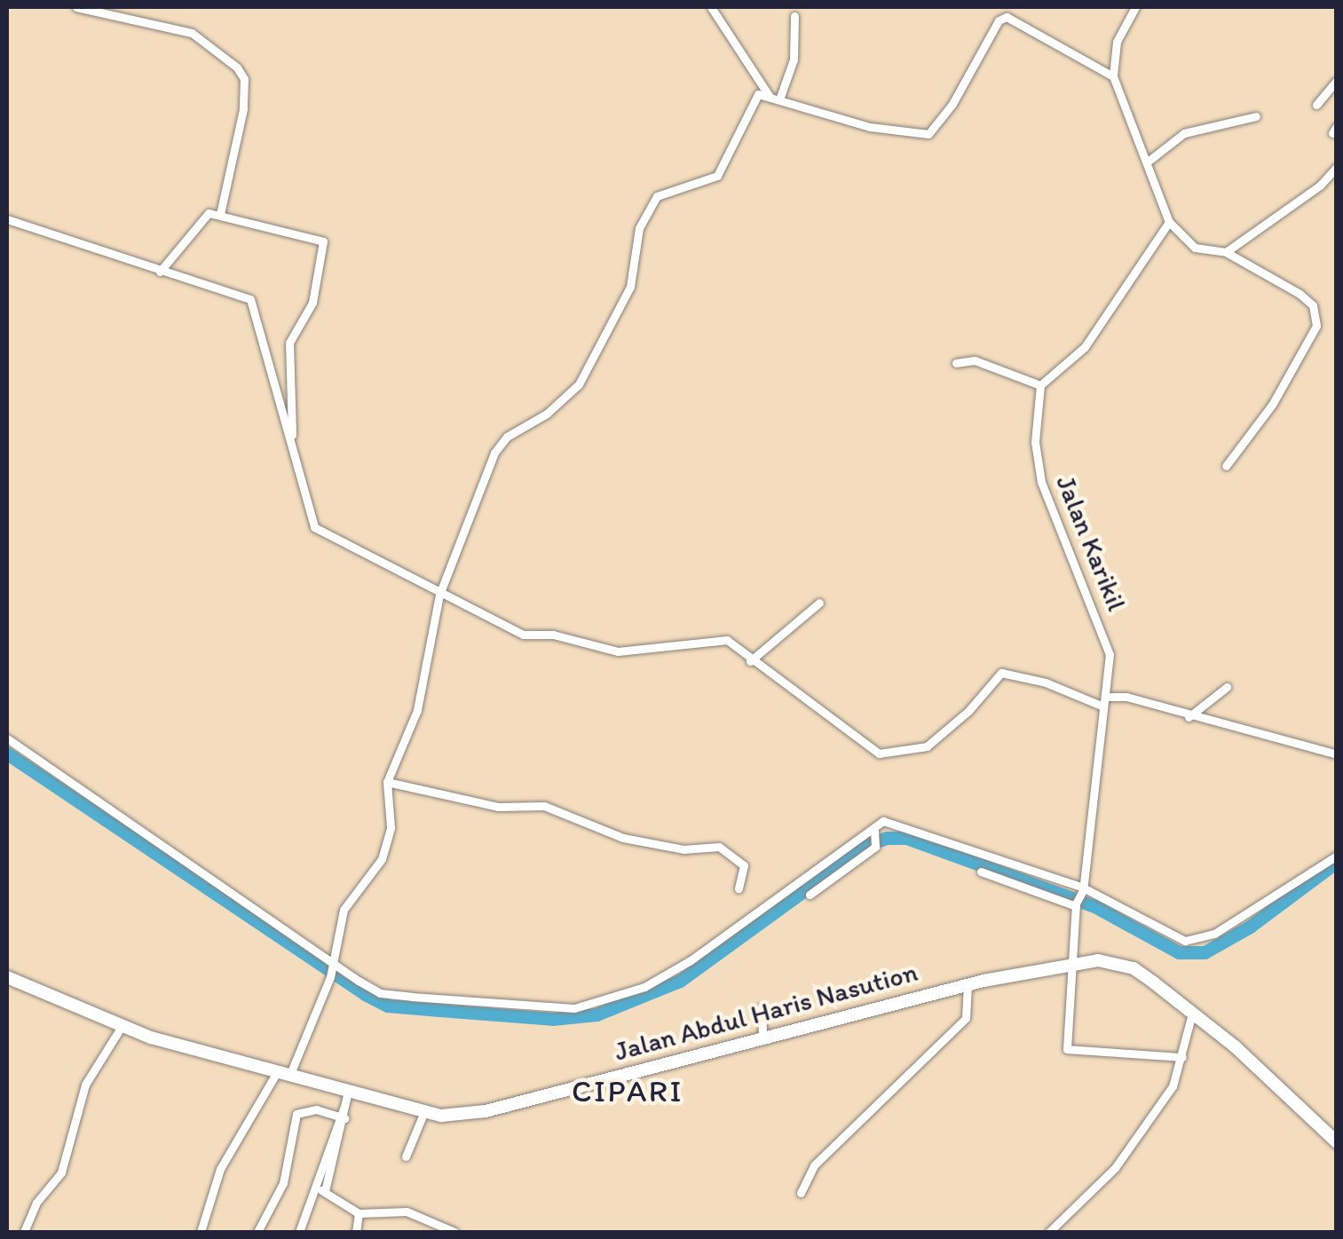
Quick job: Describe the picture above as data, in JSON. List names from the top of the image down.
{
  "streets": {
    "main road": ["Jalan Abdul Haris Nasution"],
    "street": ["Jalan Karikil"]
  },
  "districts": ["CIPARI"]
}
